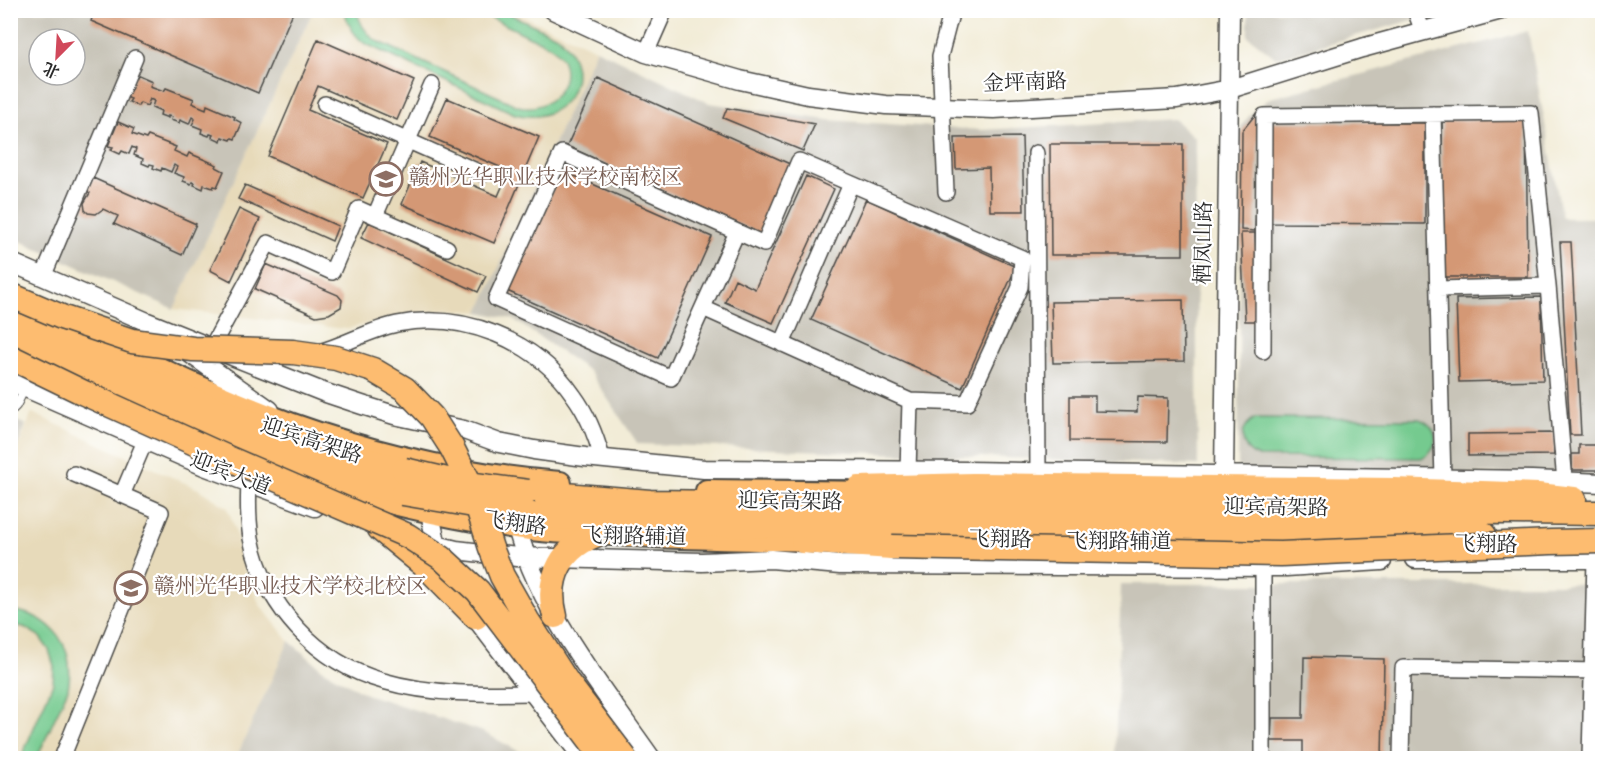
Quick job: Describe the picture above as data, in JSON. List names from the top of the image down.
{
  "streets": {
    "highway": ["迎宾高架路"],
    "main road": ["迎宾大道", "飞翔路"],
    "street": ["金坪南路", "栖凤山路", "飞翔路辅道"]
  },
  "crossings": [
    ["金坪南路", "栖凤山路"],
    ["迎宾高架路", "飞翔路"],
    ["迎宾高架路", "飞翔路辅道"],
    ["迎宾大道", "飞翔路"],
    ["迎宾大道", "飞翔路辅道"],
    ["飞翔路", "飞翔路辅道"]
  ],
  "places": {
    "school or university": ["赣州光华职业技术学校南校区", "赣州光华职业技术学校北校区"]
  },
  "north": "bottom left"
}
